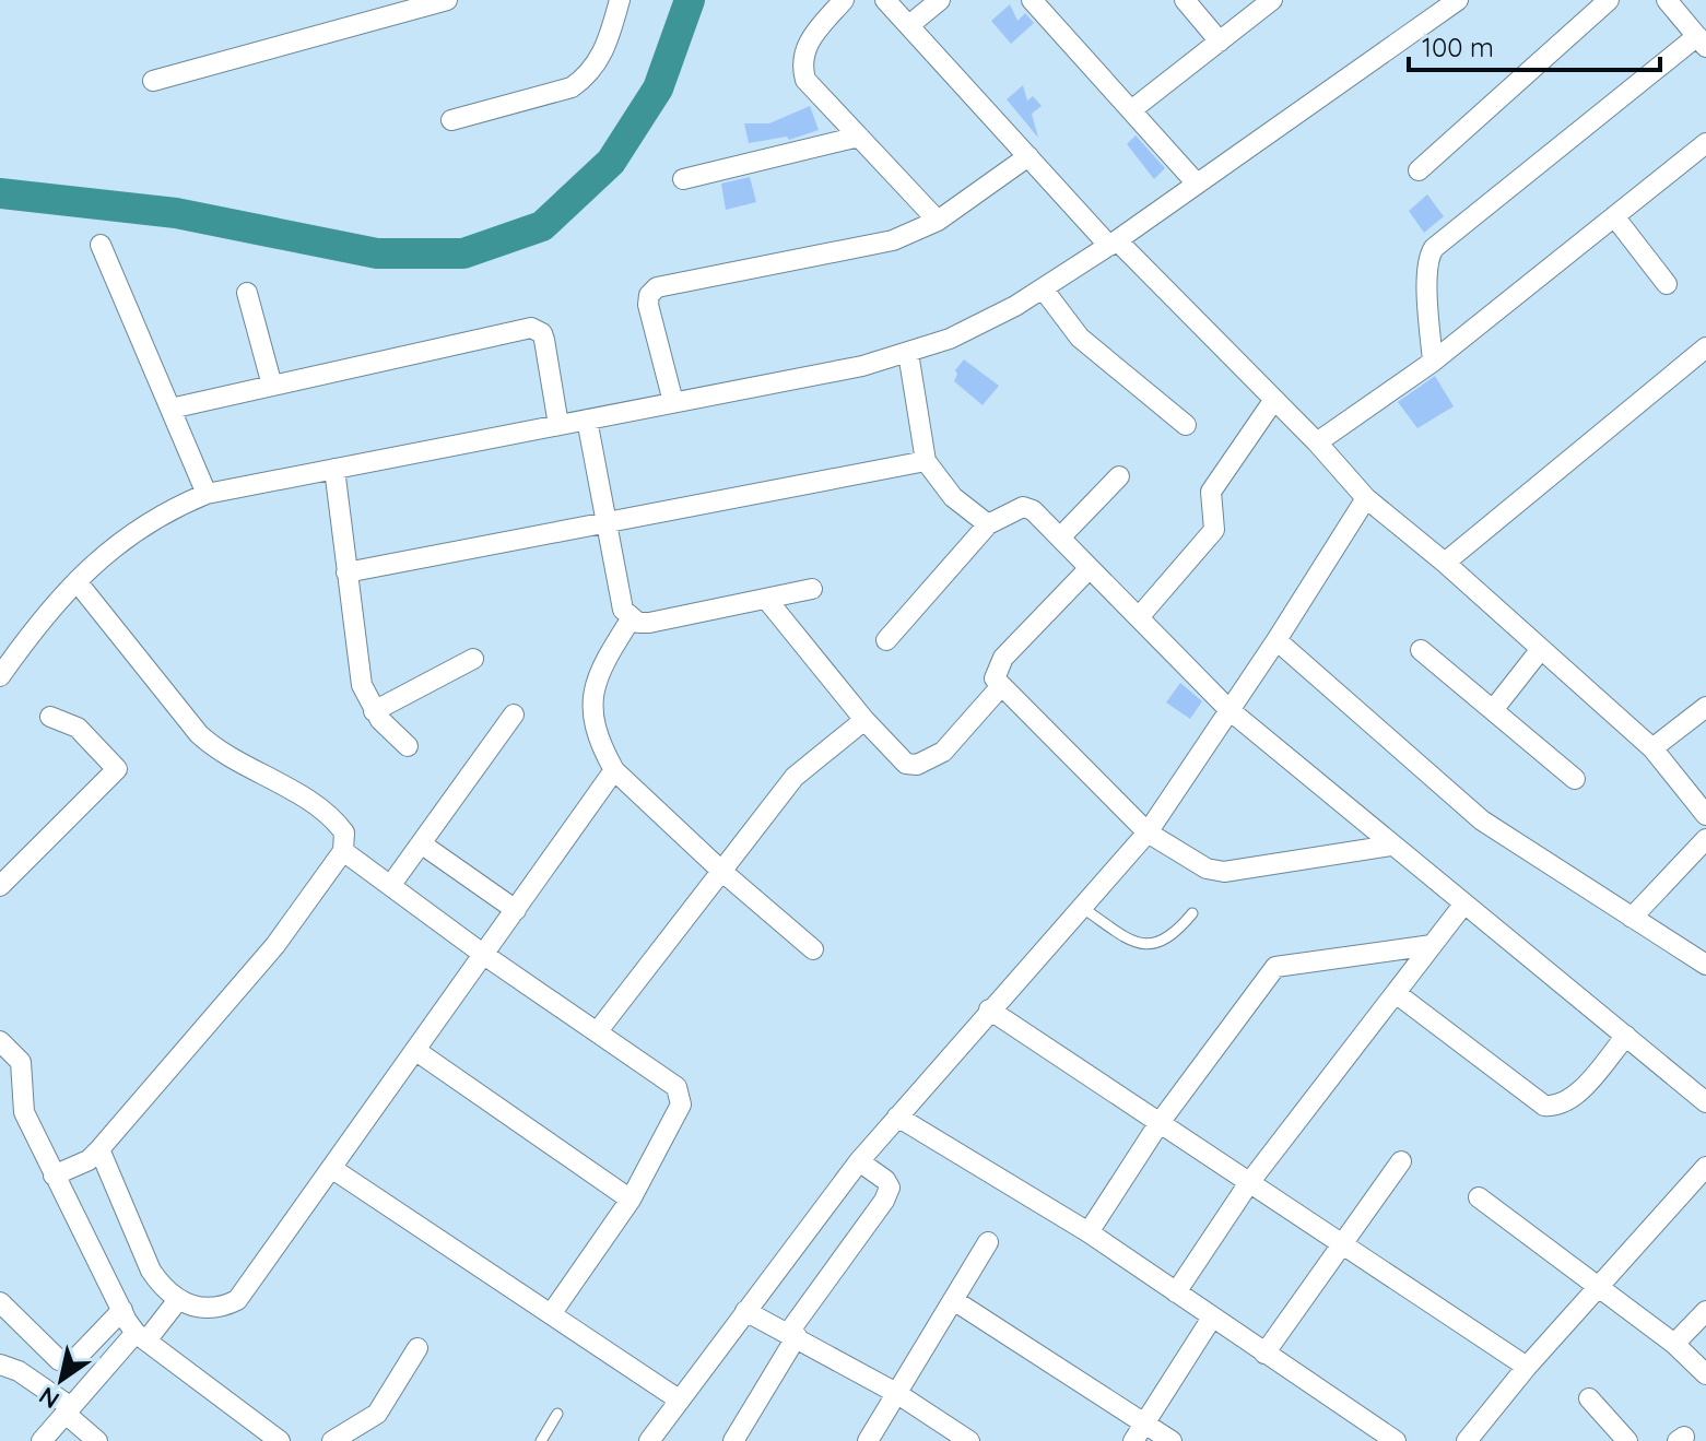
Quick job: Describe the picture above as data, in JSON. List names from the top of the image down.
{
  "scale_bar": "100 m",
  "north": "bottom left"
}
